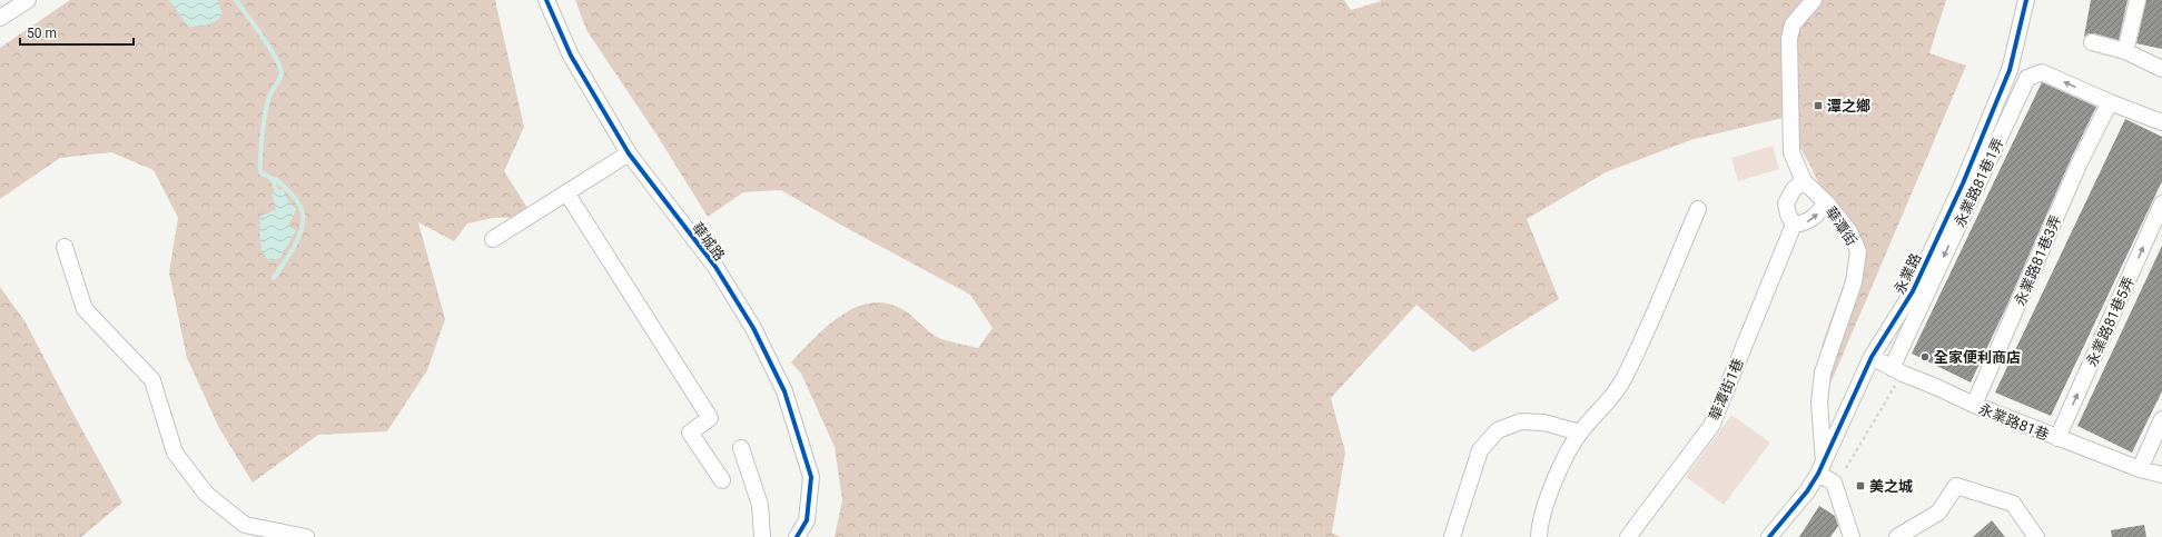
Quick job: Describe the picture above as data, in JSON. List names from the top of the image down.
{
  "streets": {
    "street": [
      "永業路81巷1弄",
      "華潭街",
      "華城路",
      "永業路81巷3弄",
      "永業路",
      "永業路81巷5弄",
      "華潭街1巷",
      "永業路81巷"
    ]
  },
  "crossings": [
    ["永業路81巷1弄", "永業路81巷3弄"],
    ["永業路81巷1弄", "永業路81巷"],
    ["華潭街", "永業路"],
    ["華潭街", "華潭街1巷"],
    ["永業路81巷3弄", "永業路81巷"],
    ["永業路", "永業路81巷"],
    ["永業路81巷5弄", "永業路81巷"]
  ],
  "one_way": ["永業路81巷1弄", "永業路81巷5弄"],
  "places": {
    "transit": ["潭之鄉", "美之城"],
    "other": ["全家便利商店"]
  },
  "scale_bar": "50 m"
}
